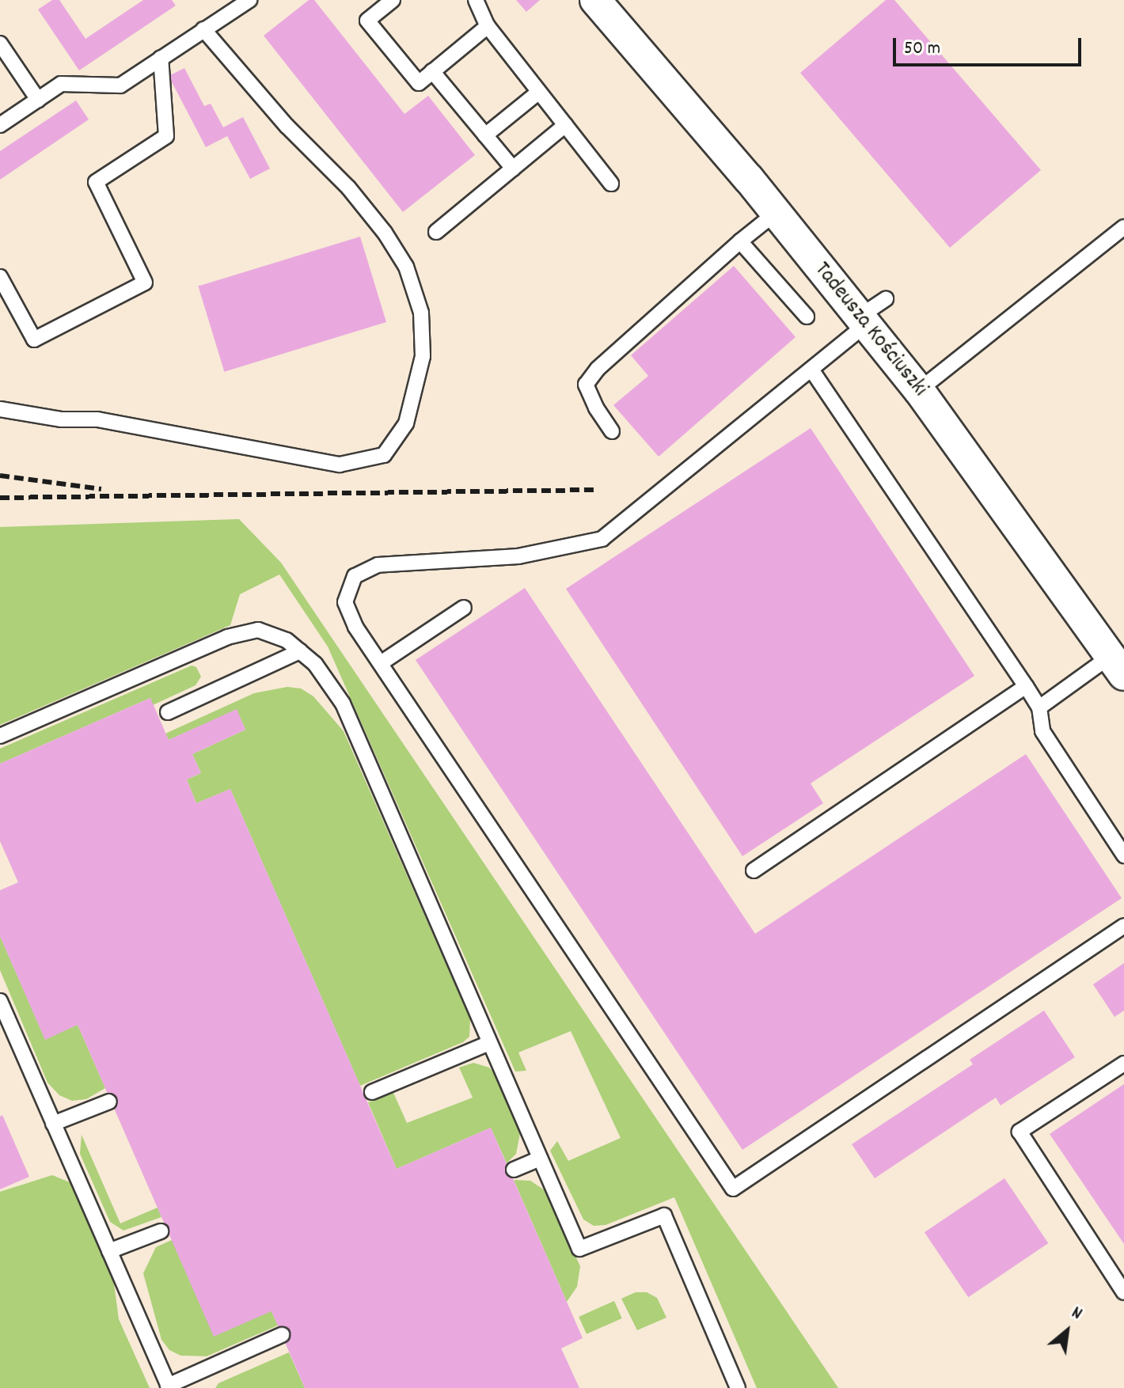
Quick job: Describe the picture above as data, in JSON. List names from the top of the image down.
{
  "streets": {
    "street": ["Tadeusza Kościuszki"]
  },
  "scale_bar": "50 m",
  "north": "top right"
}
